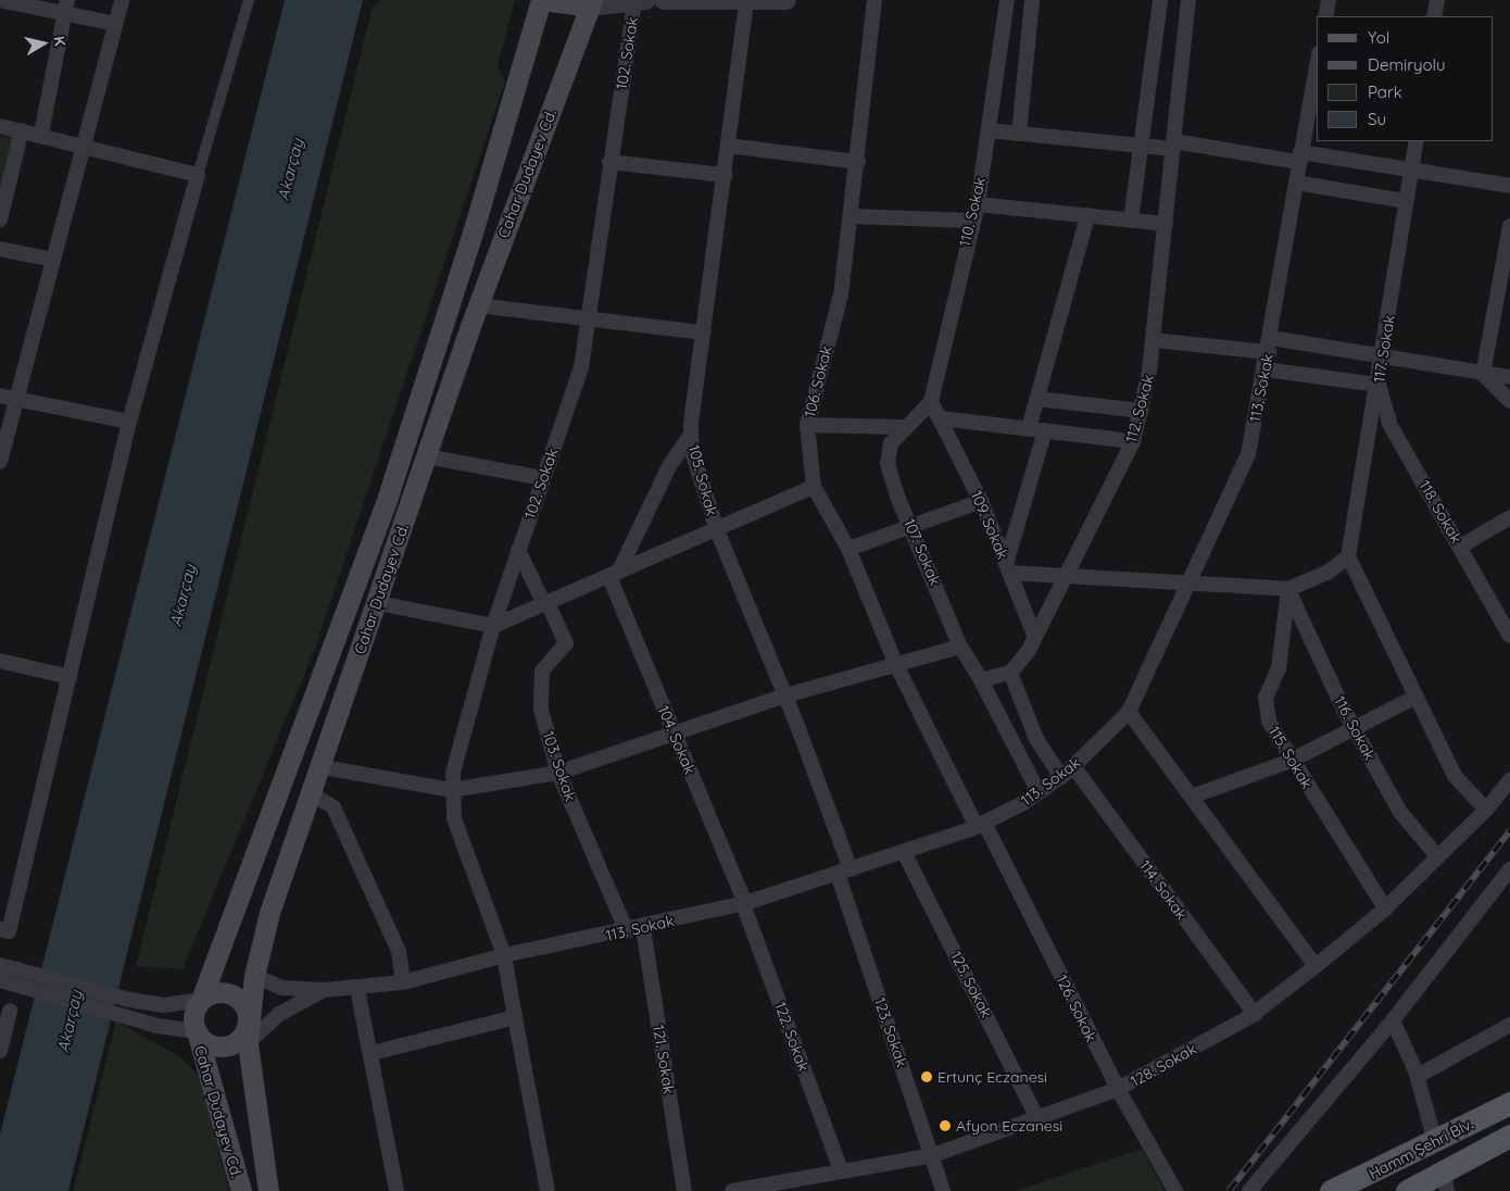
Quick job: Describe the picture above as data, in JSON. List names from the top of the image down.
{
  "streets": {
    "main road": ["Cahar Dudayev Cd.", "Hamm Şehri Blv."],
    "street": [
      "102. Sokak",
      "110. Sokak",
      "117. Sokak",
      "106. Sokak",
      "113. Sokak",
      "112. Sokak",
      "105. Sokak",
      "118. Sokak",
      "109. Sokak",
      "107. Sokak",
      "116. Sokak",
      "104. Sokak",
      "115. Sokak",
      "103. Sokak",
      "114. Sokak",
      "125. Sokak",
      "126. Sokak",
      "123. Sokak",
      "122. Sokak",
      "121. Sokak",
      "128. Sokak"
    ]
  },
  "crossings": [
    ["102. Sokak", "113. Sokak"],
    ["Cahar Dudayev Cd.", "113. Sokak"],
    ["110. Sokak", "107. Sokak"],
    ["117. Sokak", "118. Sokak"],
    ["106. Sokak", "113. Sokak"],
    ["106. Sokak", "126. Sokak"],
    ["113. Sokak", "105. Sokak"],
    ["113. Sokak", "107. Sokak"],
    ["113. Sokak", "104. Sokak"],
    ["113. Sokak", "103. Sokak"],
    ["113. Sokak", "114. Sokak"],
    ["113. Sokak", "125. Sokak"],
    ["113. Sokak", "126. Sokak"],
    ["113. Sokak", "123. Sokak"],
    ["113. Sokak", "122. Sokak"],
    ["113. Sokak", "121. Sokak"],
    ["112. Sokak", "109. Sokak"],
    ["105. Sokak", "123. Sokak"],
    ["116. Sokak", "115. Sokak"],
    ["116. Sokak", "128. Sokak"],
    ["104. Sokak", "122. Sokak"],
    ["115. Sokak", "128. Sokak"],
    ["114. Sokak", "128. Sokak"],
    ["125. Sokak", "128. Sokak"],
    ["126. Sokak", "128. Sokak"],
    ["123. Sokak", "128. Sokak"],
    ["122. Sokak", "128. Sokak"]
  ],
  "water": ["Akarçay"],
  "places": ["Ertunç Eczanesi", "Afyon Eczanesi"],
  "legend": [
    "Yol",
    "Demiryolu",
    "Park",
    "Su"
  ],
  "north": "right"
}
